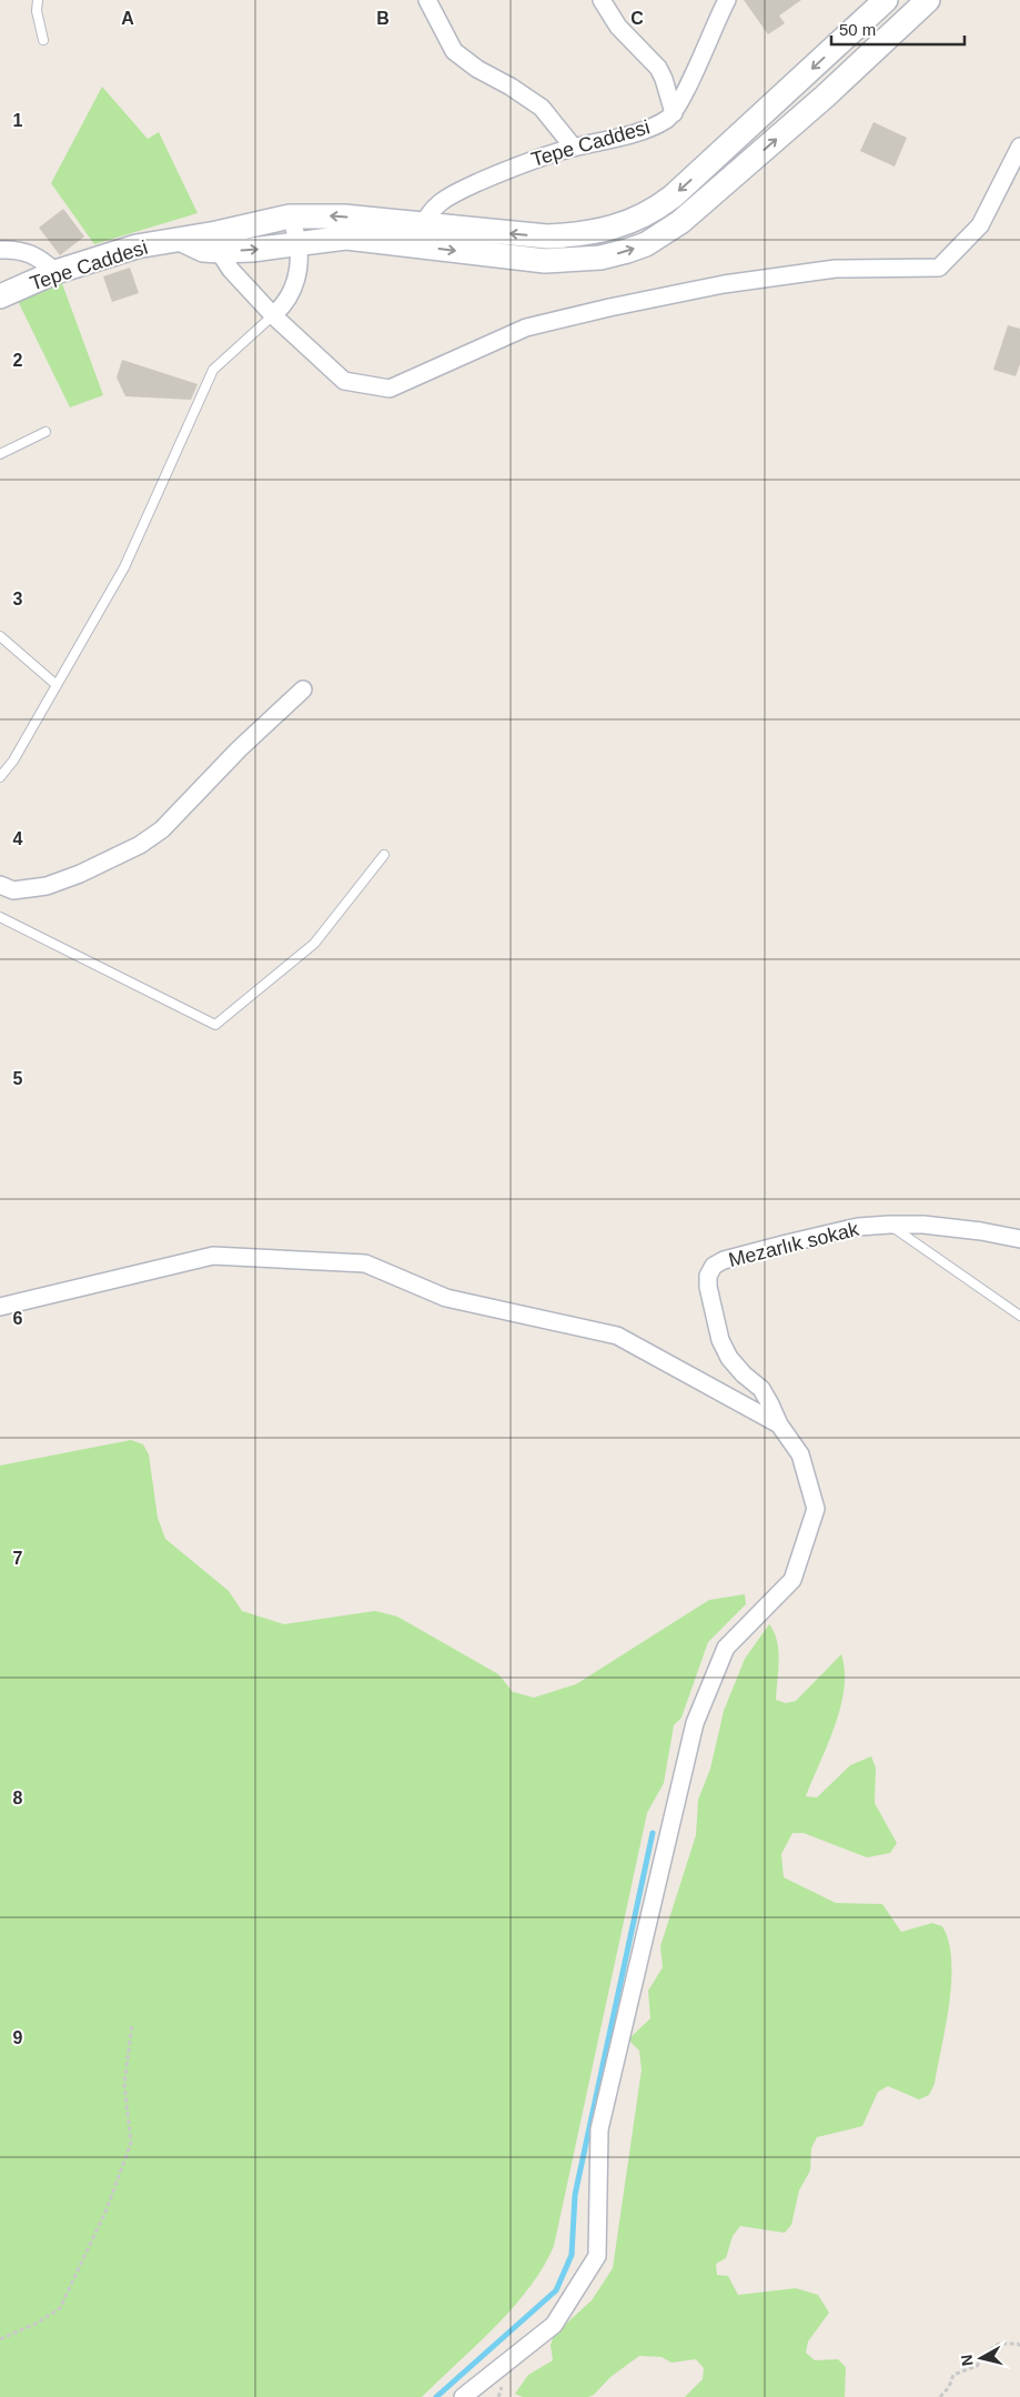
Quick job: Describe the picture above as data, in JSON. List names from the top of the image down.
{
  "streets": {
    "street": ["Tepe Caddesi", "Mezarlık sokak"]
  },
  "scale_bar": "50 m",
  "north": "left",
  "grid": {
    "columns": ["A", "B", "C"],
    "rows": [
      "1",
      "2",
      "3",
      "4",
      "5",
      "6",
      "7",
      "8",
      "9"
    ]
  }
}
